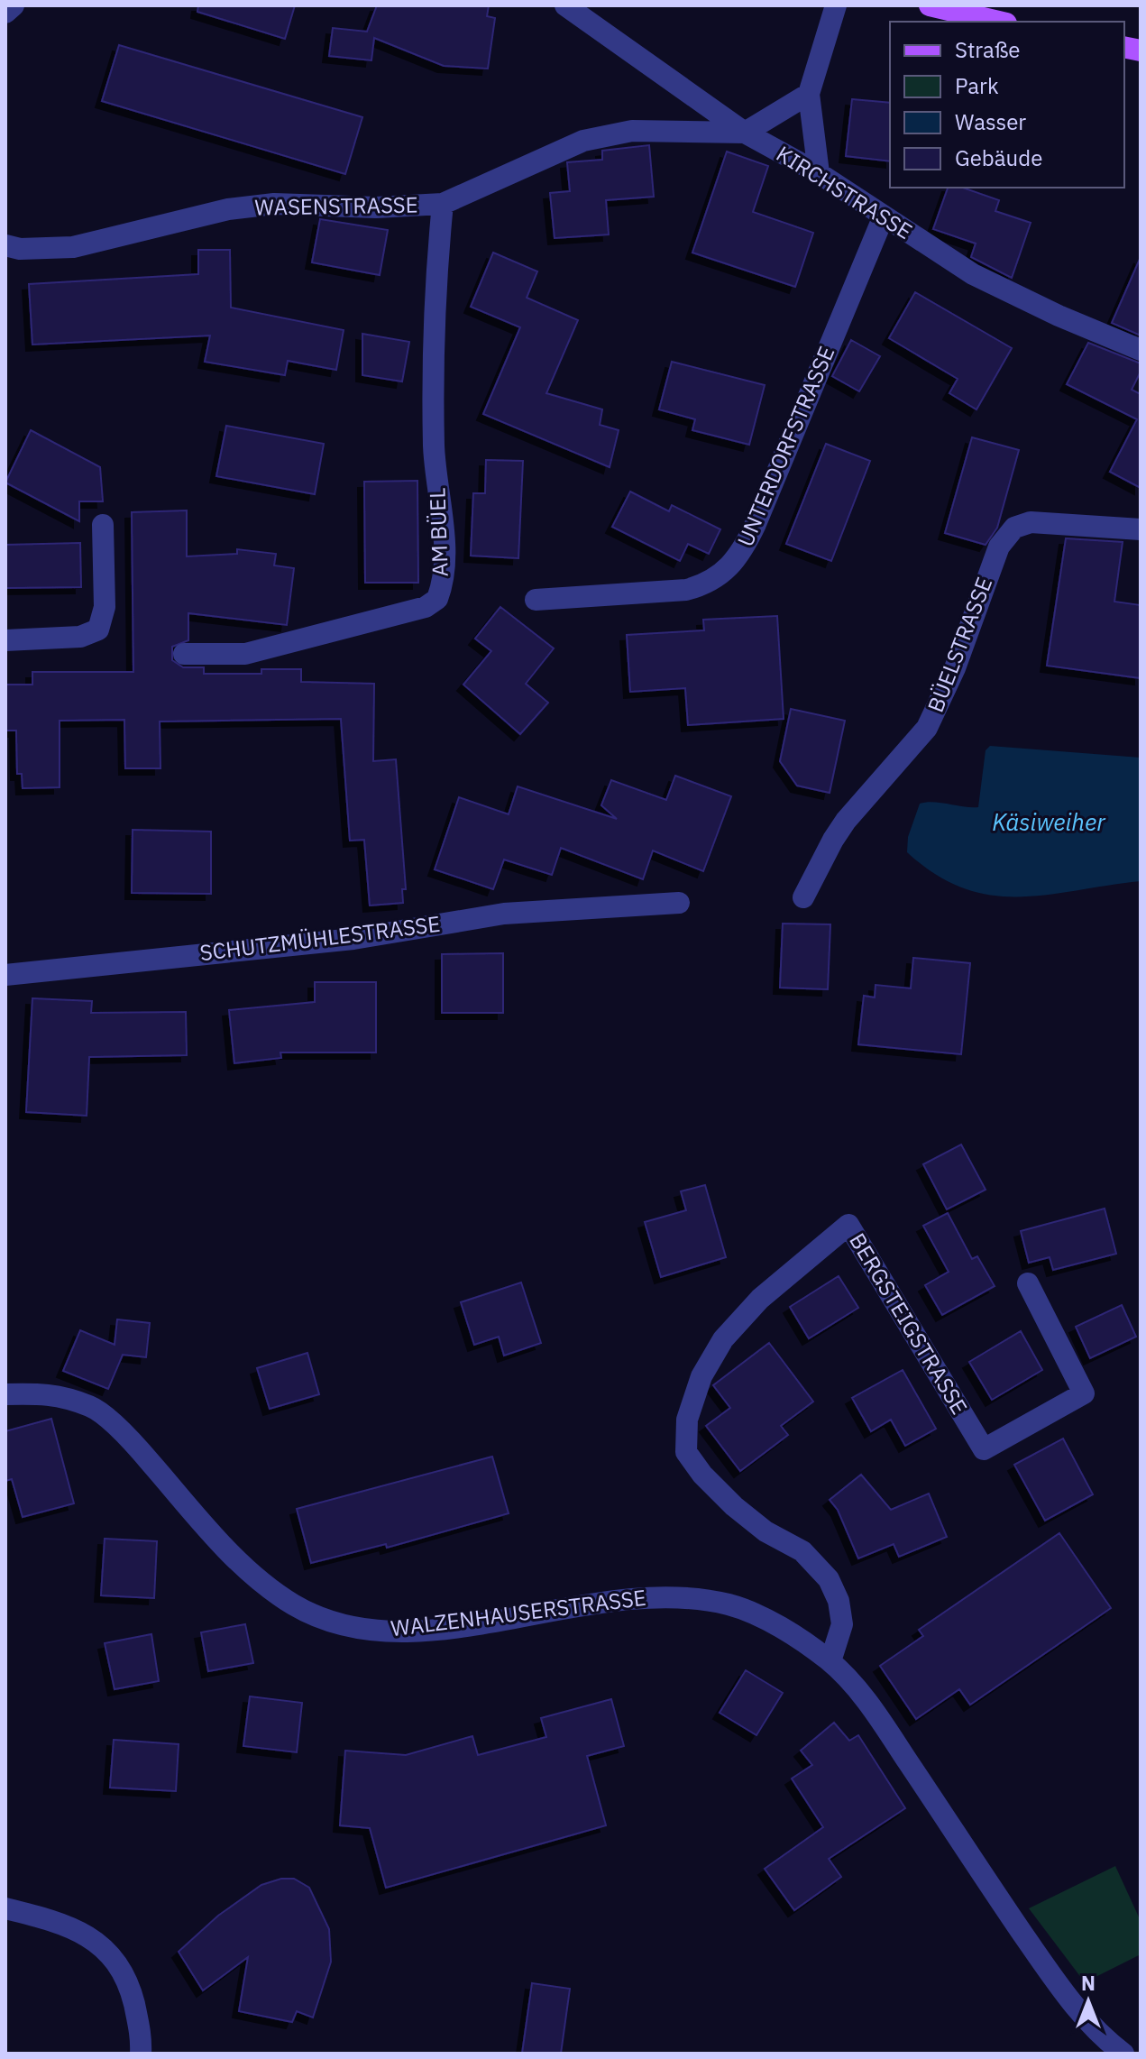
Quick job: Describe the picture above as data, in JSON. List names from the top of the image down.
{
  "streets": {
    "street": [
      "KIRCHSTRASSE",
      "WASENSTRASSE",
      "UNTERDORFSTRASSE",
      "AM BÜEL",
      "BÜELSTRASSE",
      "SCHUTZMÜHLESTRASSE",
      "BERGSTEIGSTRASSE",
      "WALZENHAUSERSTRASSE"
    ]
  },
  "crossings": [
    ["KIRCHSTRASSE", "WASENSTRASSE"],
    ["KIRCHSTRASSE", "UNTERDORFSTRASSE"],
    ["WASENSTRASSE", "AM BÜEL"],
    ["BERGSTEIGSTRASSE", "WALZENHAUSERSTRASSE"]
  ],
  "water": ["Käsiweiher"],
  "legend": [
    "Straße",
    "Park",
    "Wasser",
    "Gebäude"
  ],
  "north": "top"
}
